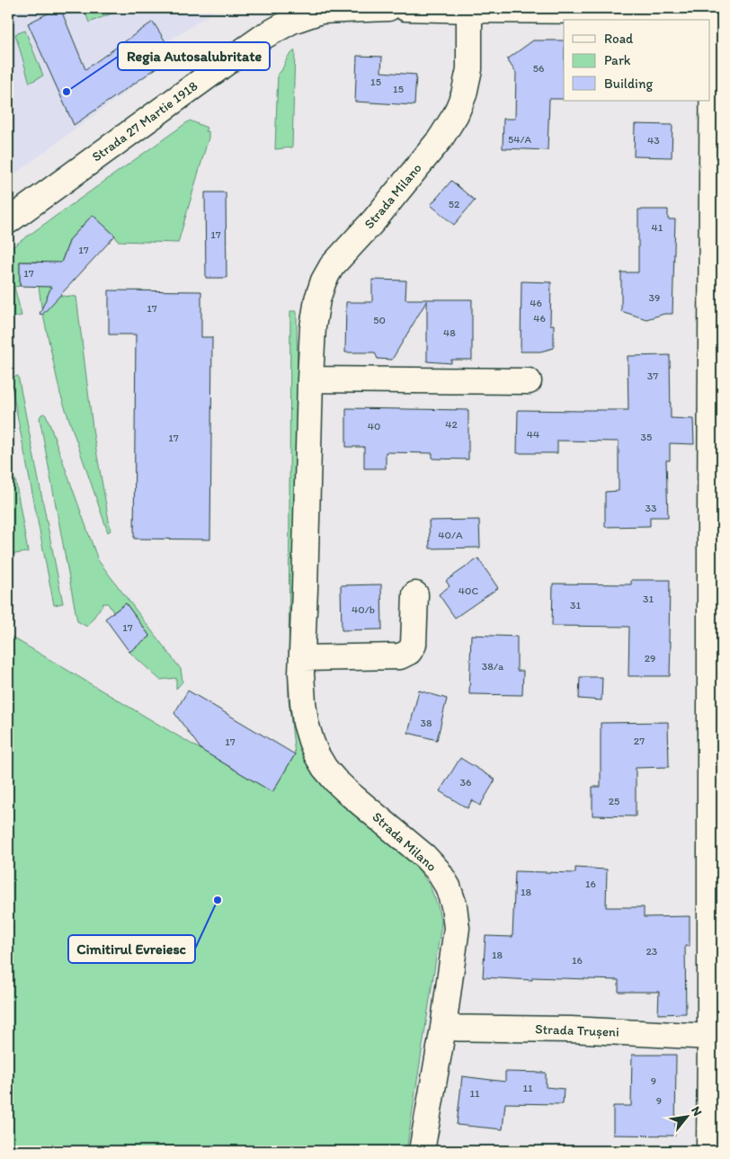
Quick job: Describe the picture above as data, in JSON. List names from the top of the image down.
{
  "streets": {
    "street": ["Strada 27 Martie 1918", "Strada Milano", "Strada Trușeni"]
  },
  "crossings": [
    ["Strada Milano", "Strada Trușeni"]
  ],
  "places": ["Regia Autosalubritate", "Cimitirul Evreiesc"],
  "house_numbers": [
    "56",
    "15",
    "15",
    "54/A",
    "43",
    "52",
    "41",
    "17",
    "17",
    "17",
    "39",
    "46",
    "17",
    "46",
    "50",
    "48",
    "37",
    "42",
    "40",
    "44",
    "35",
    "17",
    "33",
    "40/A",
    "40C",
    "31",
    "31",
    "40/b",
    "17",
    "29",
    "38/a",
    "38",
    "27",
    "17",
    "36",
    "25",
    "16",
    "18",
    "23",
    "18",
    "16",
    "9",
    "11",
    "11",
    "9"
  ],
  "legend": ["Road", "Park", "Building"],
  "north": "top right"
}
